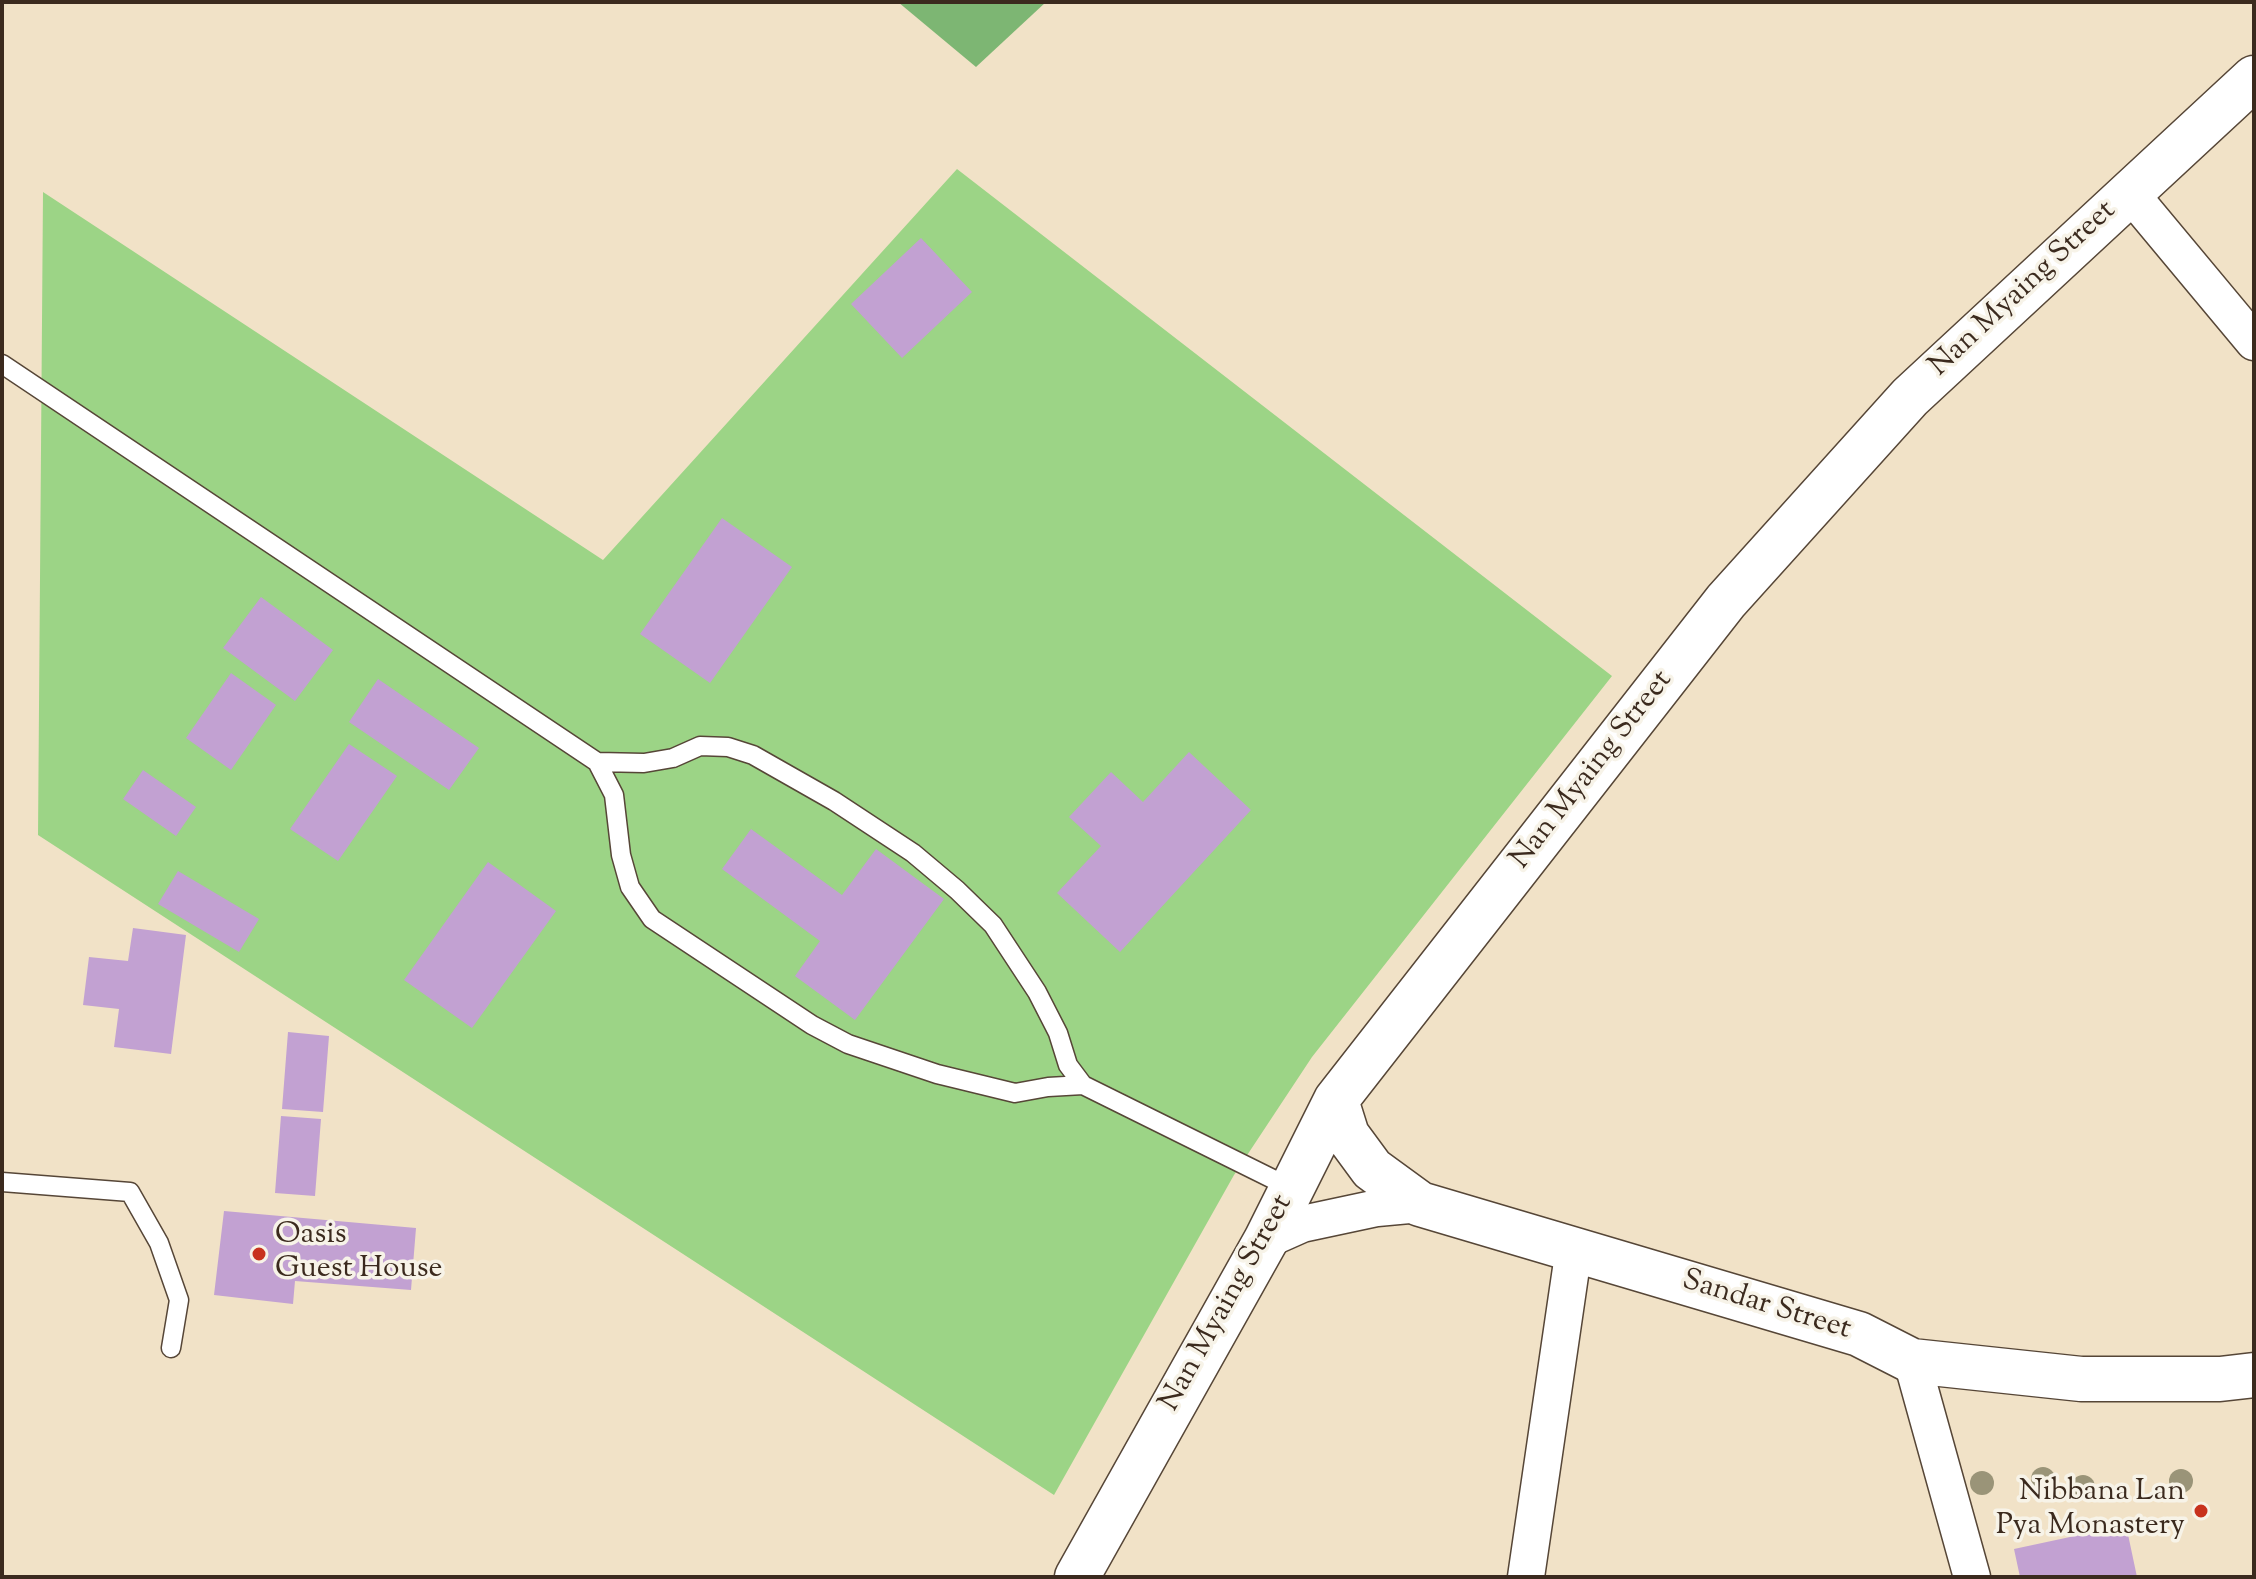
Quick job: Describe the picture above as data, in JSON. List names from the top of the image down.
{
  "streets": {
    "street": ["Nan Myaing Street", "Sandar Street"]
  },
  "crossings": [
    ["Nan Myaing Street", "Sandar Street"]
  ],
  "places": ["Oasis Guest House", "Nibbana Lan Pya Monastery"]
}
